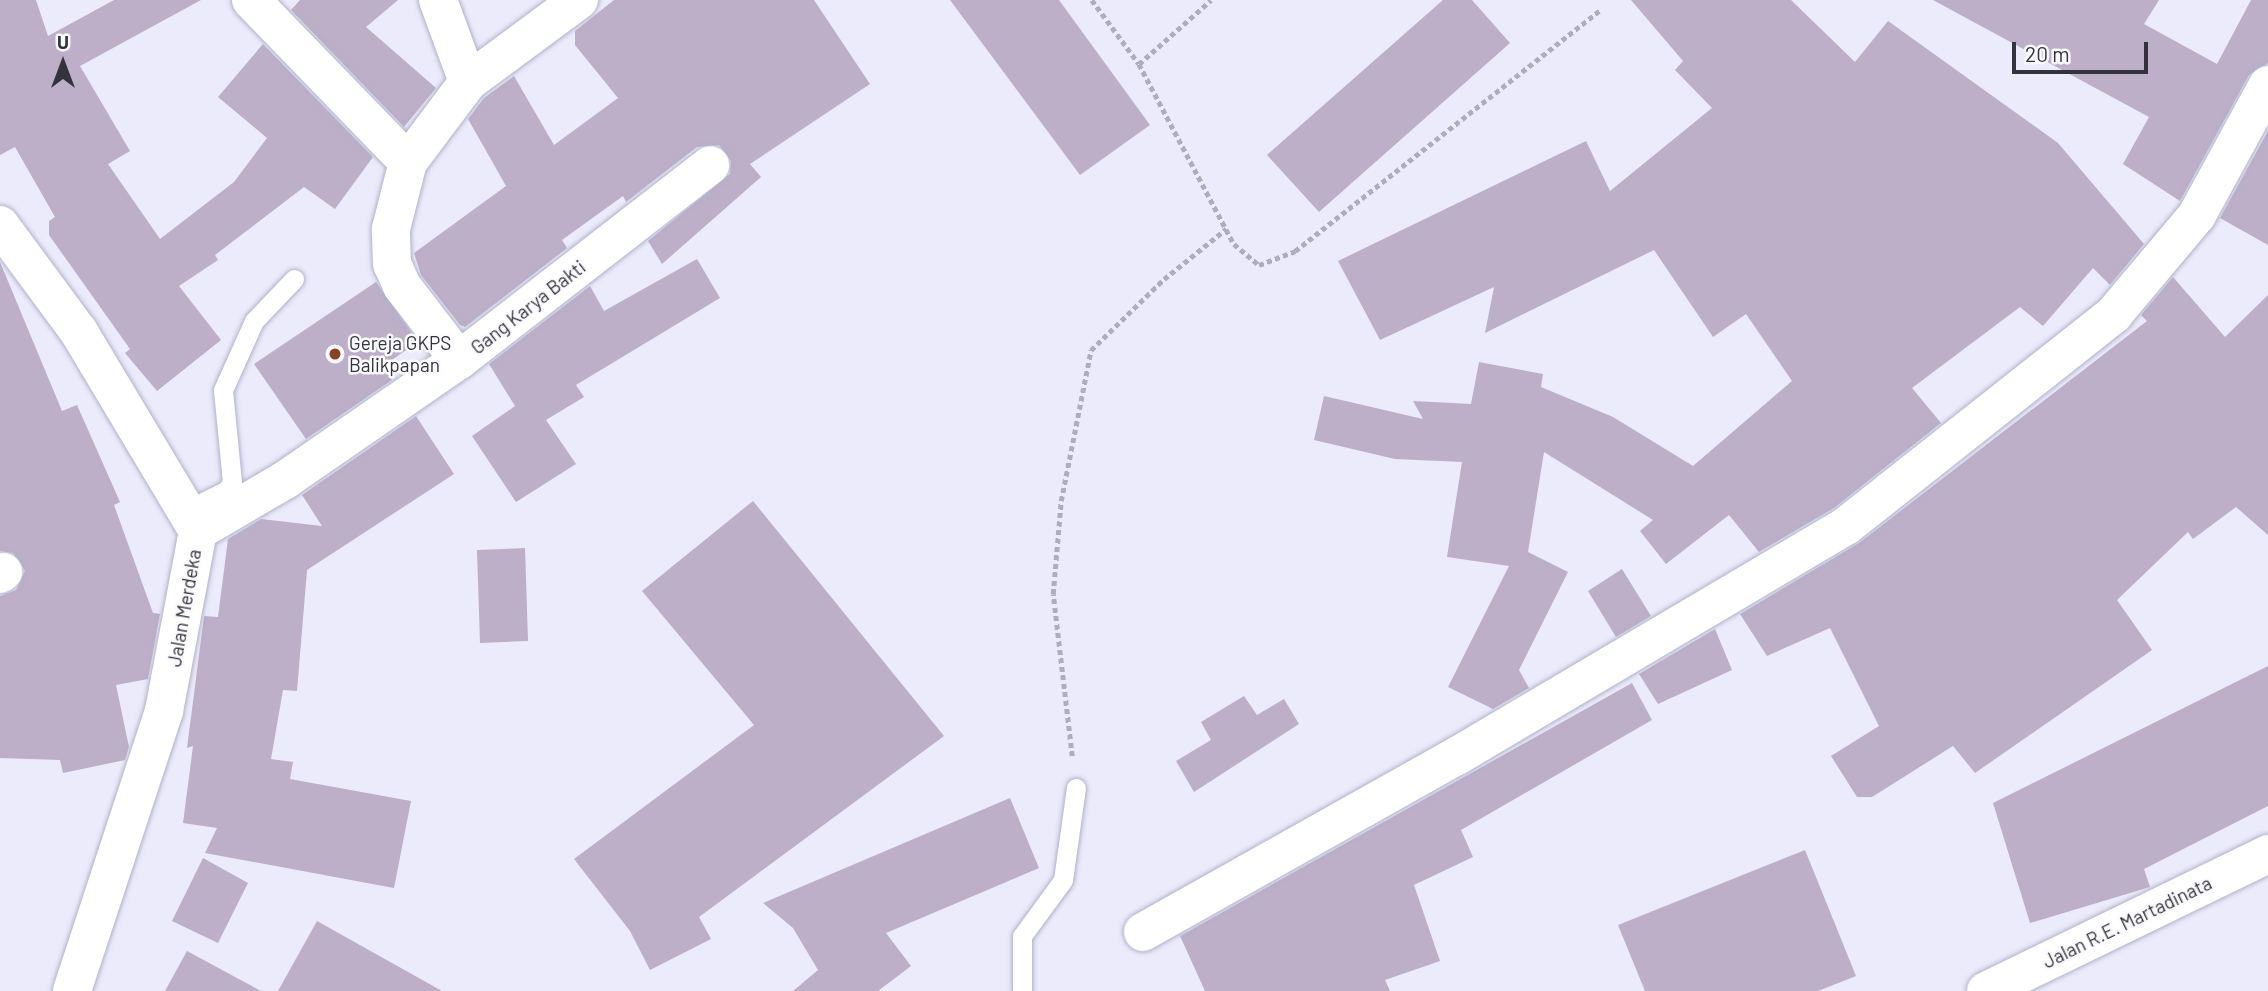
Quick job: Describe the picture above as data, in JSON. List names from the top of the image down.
{
  "streets": {
    "street": ["Gang Karya Bakti", "Jalan Merdeka", "Jalan R.E. Martadinata"]
  },
  "crossings": [
    ["Gang Karya Bakti", "Jalan Merdeka"]
  ],
  "places": ["Gereja GKPS Balikpapan"],
  "scale_bar": "20 m",
  "north": "top"
}
